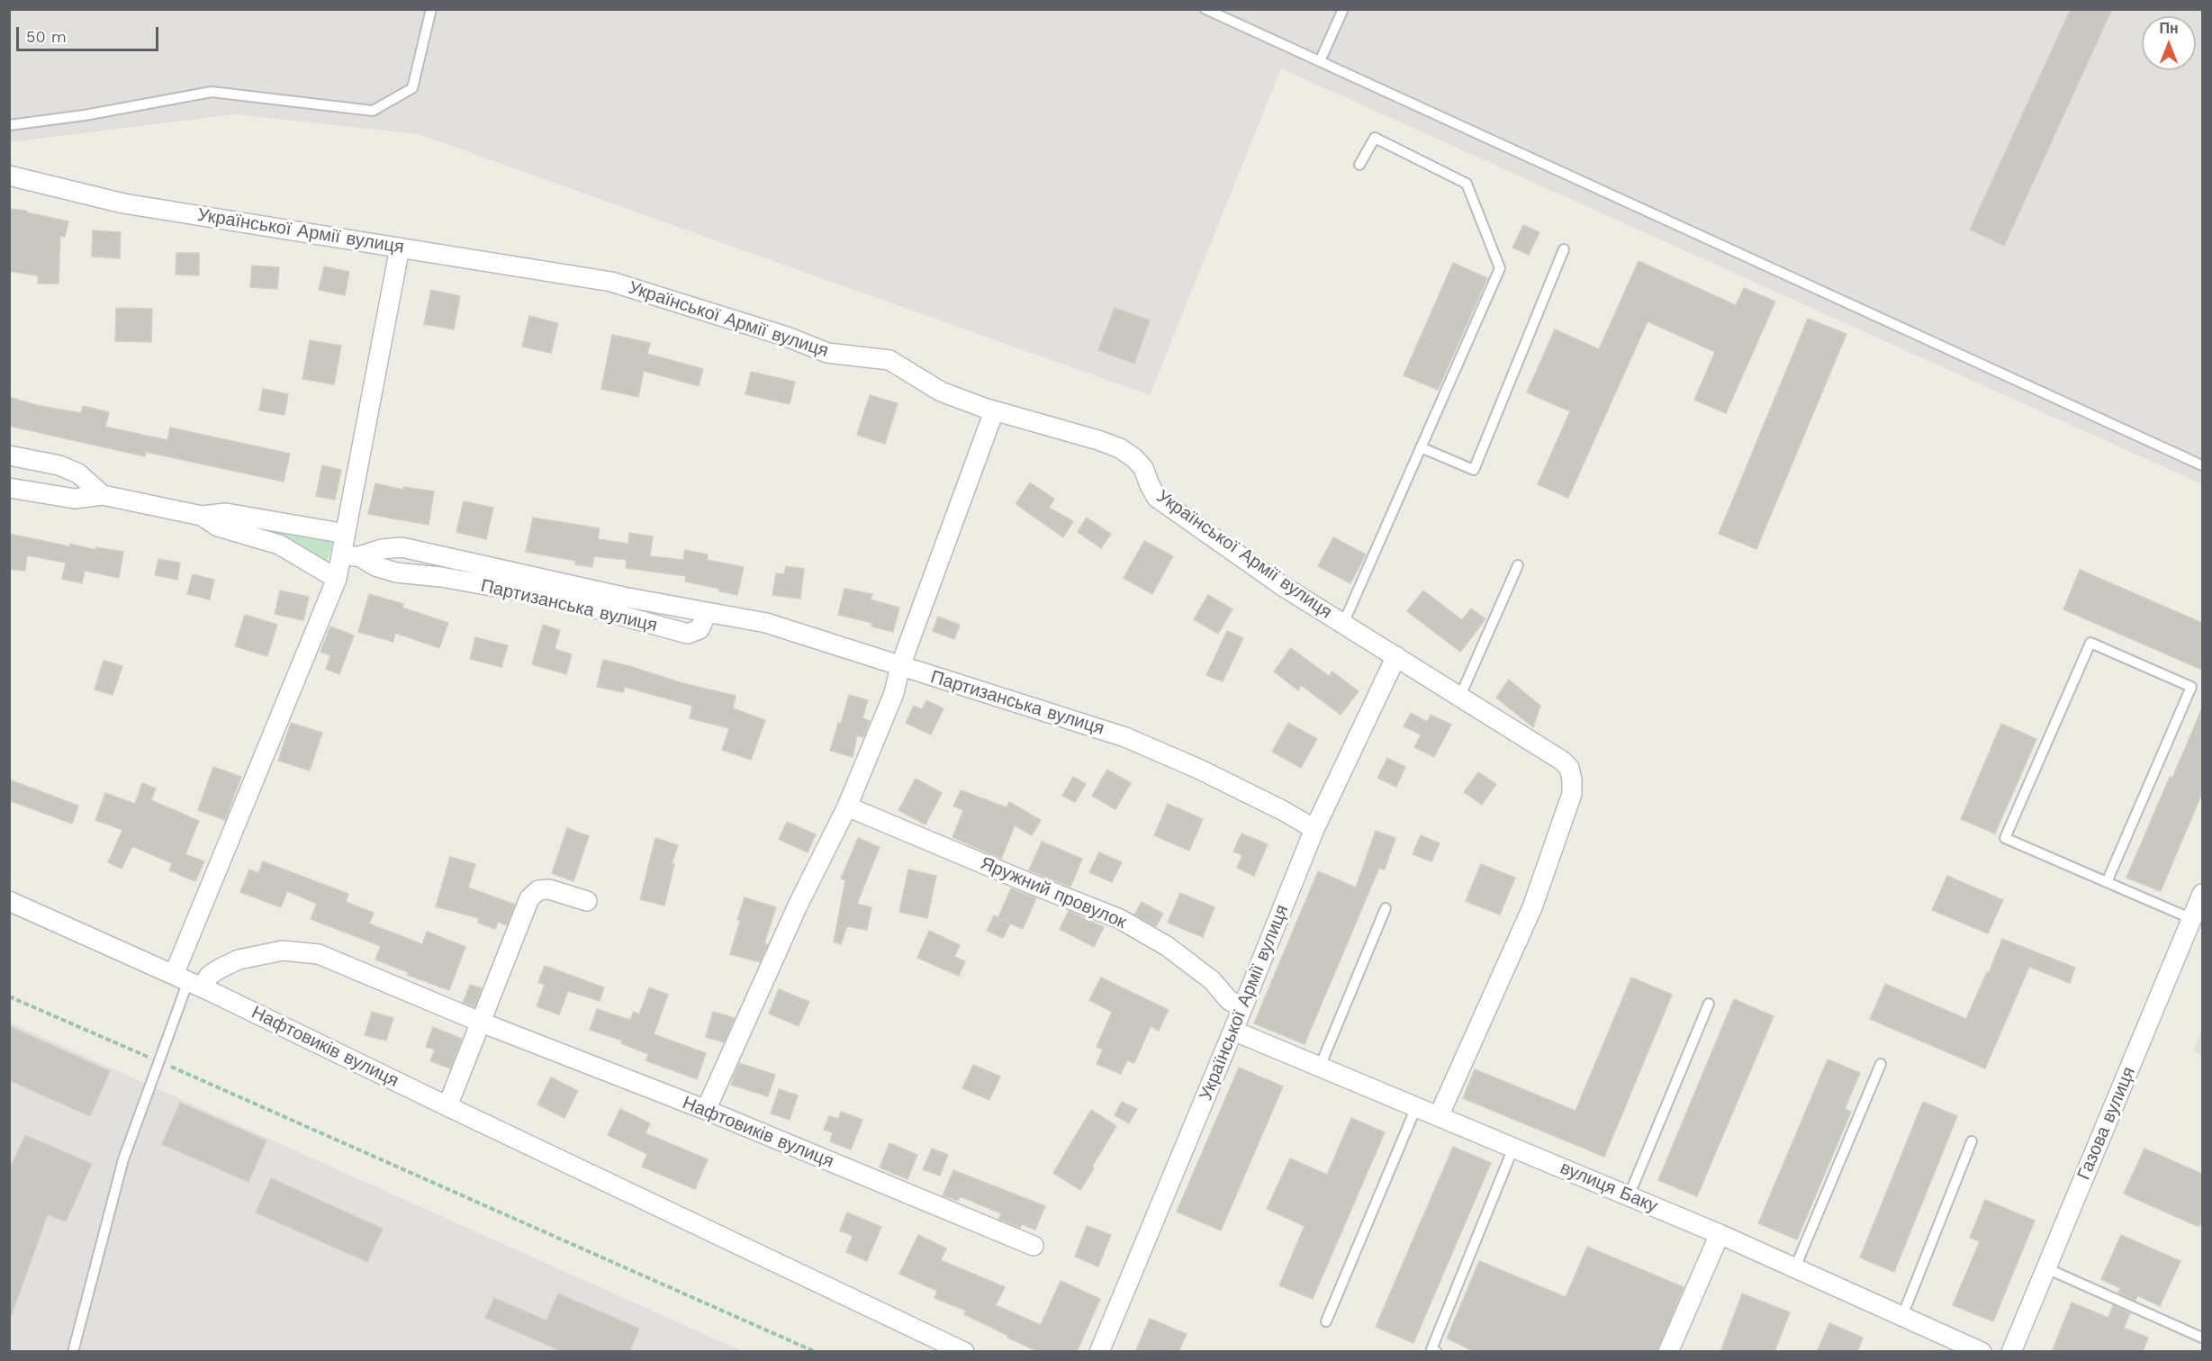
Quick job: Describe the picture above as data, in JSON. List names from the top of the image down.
{
  "streets": {
    "street": [
      "Української Армії вулиця",
      "Партизанська вулиця",
      "Яружний провулок",
      "Нафтовиків вулиця",
      "Газова вулиця",
      "вулиця Баку"
    ]
  },
  "crossings": [
    ["Української Армії вулиця", "Партизанська вулиця"],
    ["Української Армії вулиця", "Яружний провулок"],
    ["Української Армії вулиця", "вулиця Баку"]
  ],
  "scale_bar": "50 m",
  "north": "top"
}
